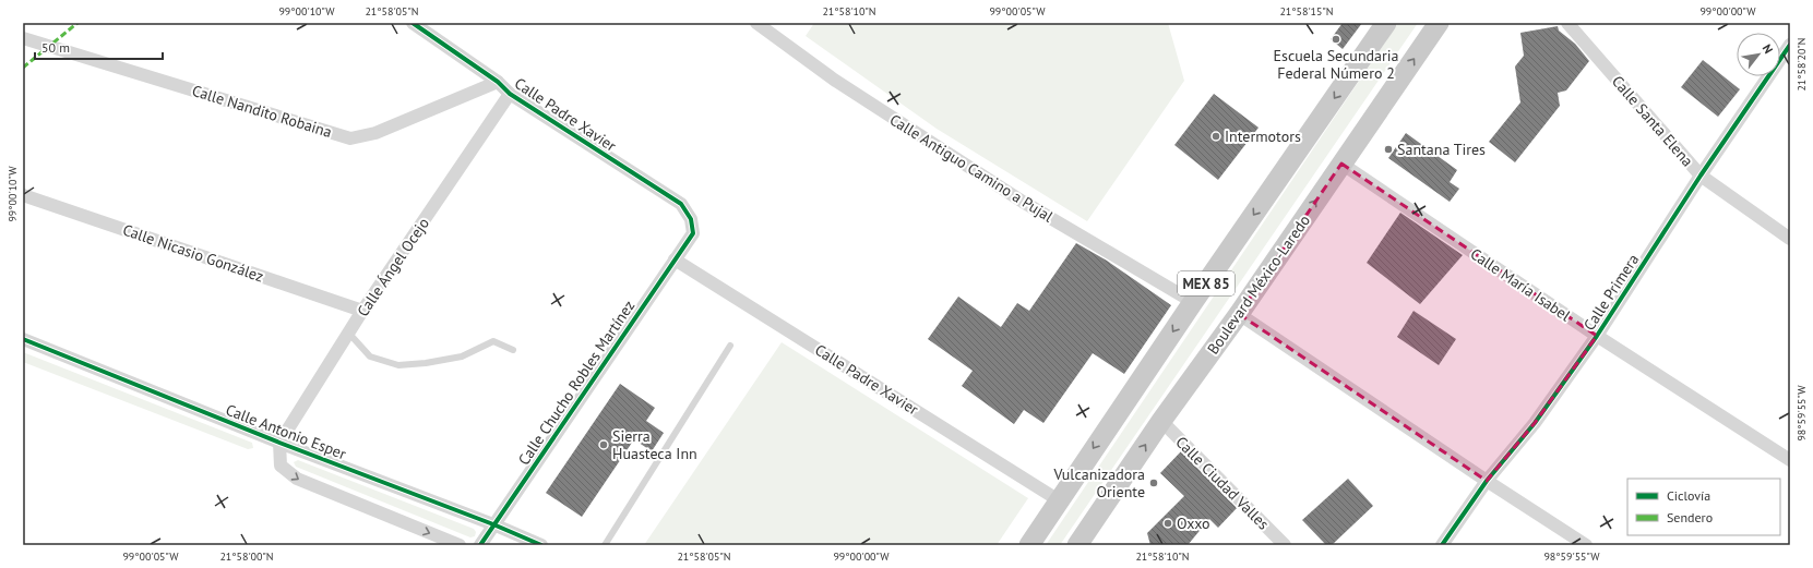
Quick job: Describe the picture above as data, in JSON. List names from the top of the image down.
{
  "streets": {
    "main road": ["MEX 85", "Boulevard México-Laredo"],
    "street": [
      "Calle Nandito Robaina",
      "Calle Padre Xavier",
      "Calle Santa Elena",
      "Calle Antiguo Camino a Pujal",
      "Calle Nicasio González",
      "Calle Ángel Ocejo",
      "Calle María Isabel",
      "Calle Primera",
      "Calle Chucho Robles Martínez",
      "Calle Antonio Esper",
      "Calle Ciudad Valles"
    ]
  },
  "crossings": [
    ["Calle Nandito Robaina", "Calle Padre Xavier"],
    ["Calle Padre Xavier", "Calle Ángel Ocejo"],
    ["Calle Padre Xavier", "MEX 85"],
    ["Calle Padre Xavier", "Calle Chucho Robles Martínez"],
    ["Calle Santa Elena", "Calle Primera"],
    ["Calle Antiguo Camino a Pujal", "MEX 85"],
    ["Calle Nicasio González", "Calle Ángel Ocejo"],
    ["Calle Ángel Ocejo", "Calle Antonio Esper"],
    ["Boulevard México-Laredo", "Calle María Isabel"],
    ["Boulevard México-Laredo", "Calle Ciudad Valles"],
    ["Calle María Isabel", "Calle Primera"],
    ["Calle Chucho Robles Martínez", "Calle Antonio Esper"]
  ],
  "places": [
    "Escuela Secundaria Federal Número 2",
    "Intermotors",
    "Santana Tires",
    "Sierra Huasteca Inn",
    "Vulcanizadora Oriente",
    "Oxxo"
  ],
  "legend": ["Ciclovía", "Sendero"],
  "scale_bar": "50 m",
  "north": "top right",
  "coordinates": [
    "99°00'10\"W",
    "21°58'05\"N",
    "21°58'10\"N",
    "99°00'05\"W",
    "21°58'15\"N",
    "99°00'00\"W",
    "21°58'20\"N",
    "98°59'55\"W",
    "21°58'00\"N"
  ]
}
